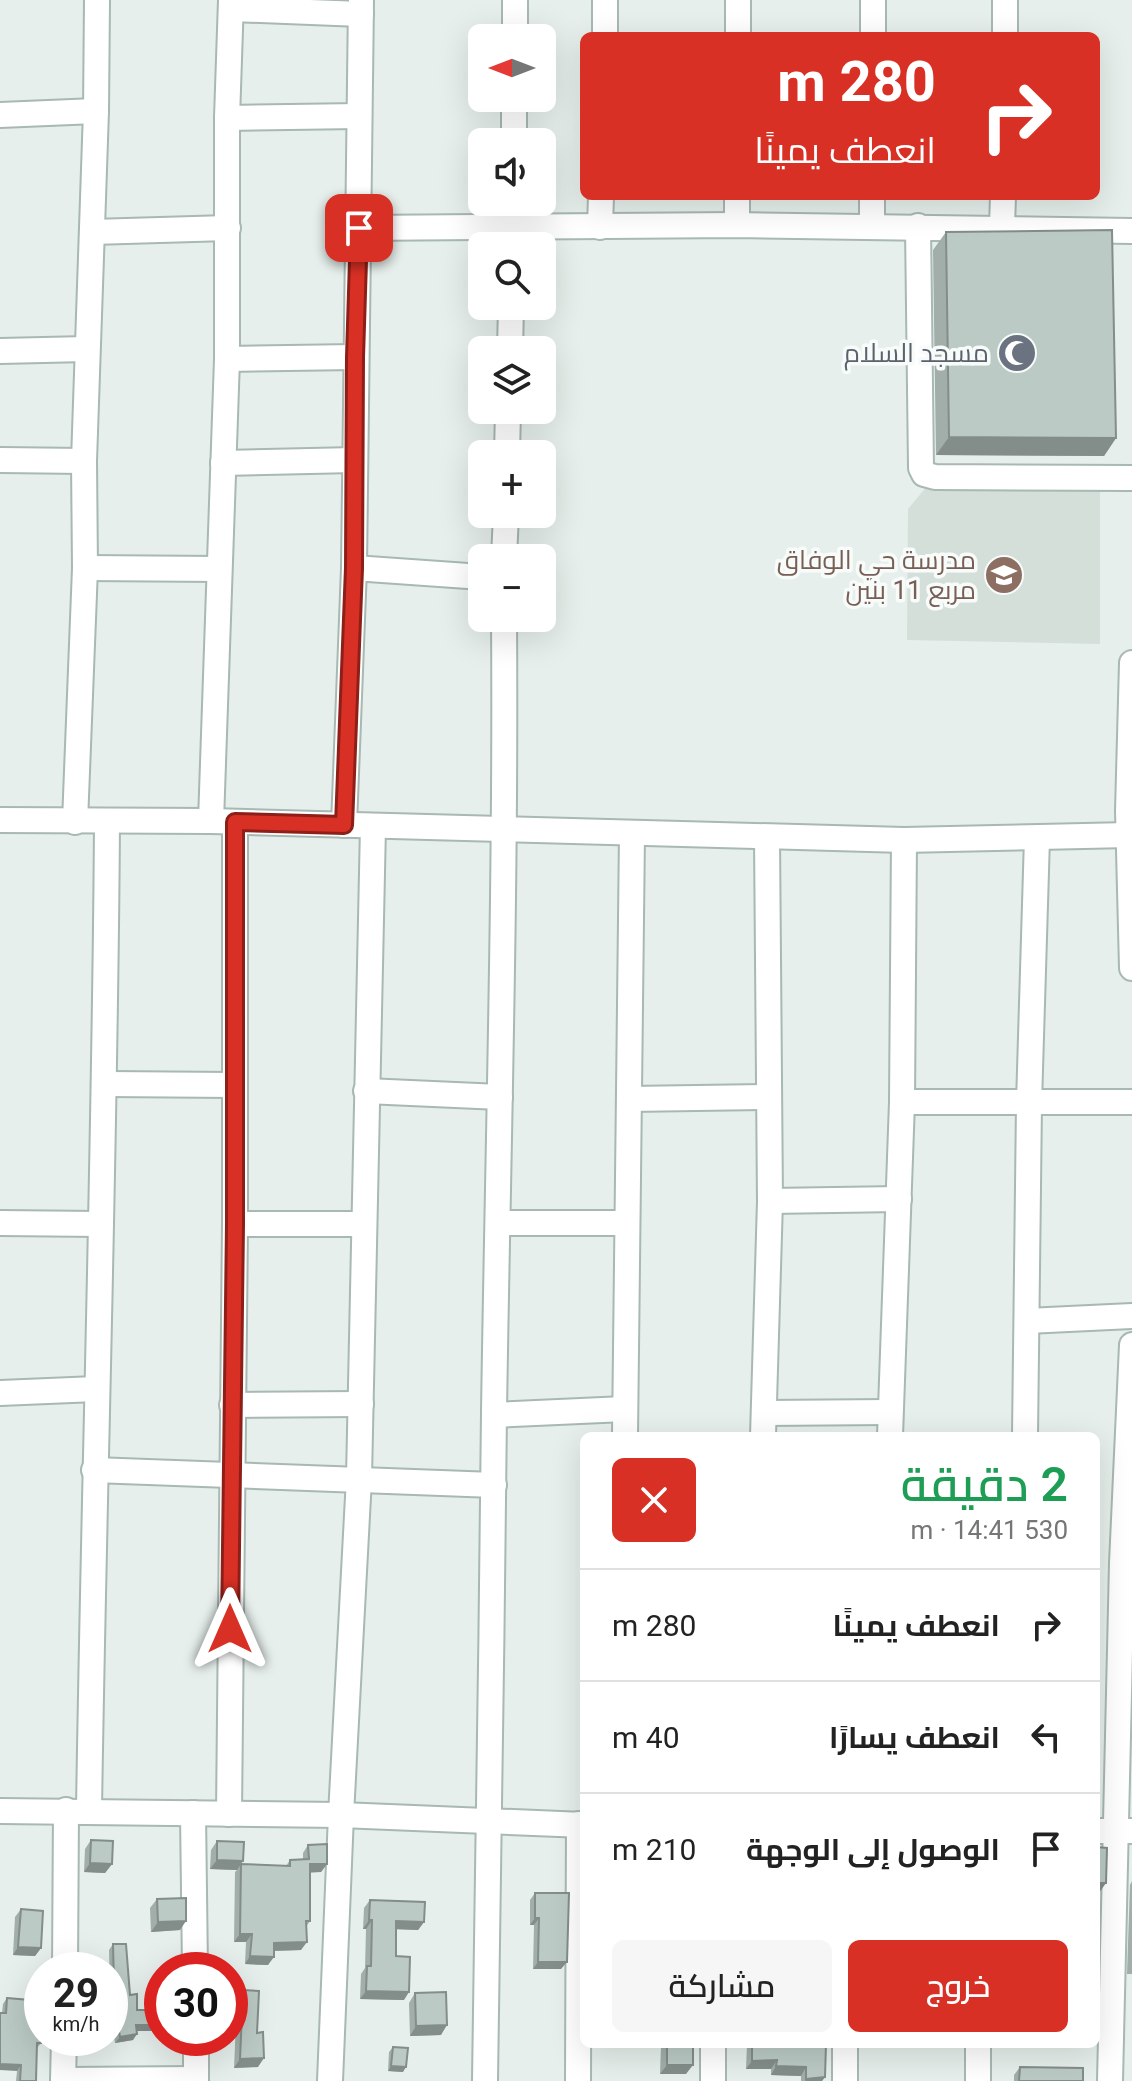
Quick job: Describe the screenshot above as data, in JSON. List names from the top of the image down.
{
  "places": {
    "mosque": ["مسجد السلام"],
    "school or university": ["مدرسة حي الوفاق مربع 11 بنين"]
  },
  "north": "left",
  "page": {
    "map_buttons": ["+", "−"],
    "turn": ["280 m", "انعطف يمينًا"],
    "heading": ["2 دقيقة", "530 m · 14:41"],
    "list": [
      {
        "name": "انعطف يمينًا",
        "value": "280 m"
      },
      {
        "name": "انعطف يسارًا",
        "value": "40 m"
      },
      {
        "name": "الوصول إلى الوجهة",
        "value": "210 m"
      }
    ],
    "buttons": ["خروج", "مشاركة"],
    "speed": "29 km/h",
    "limit": "30"
  }
}
